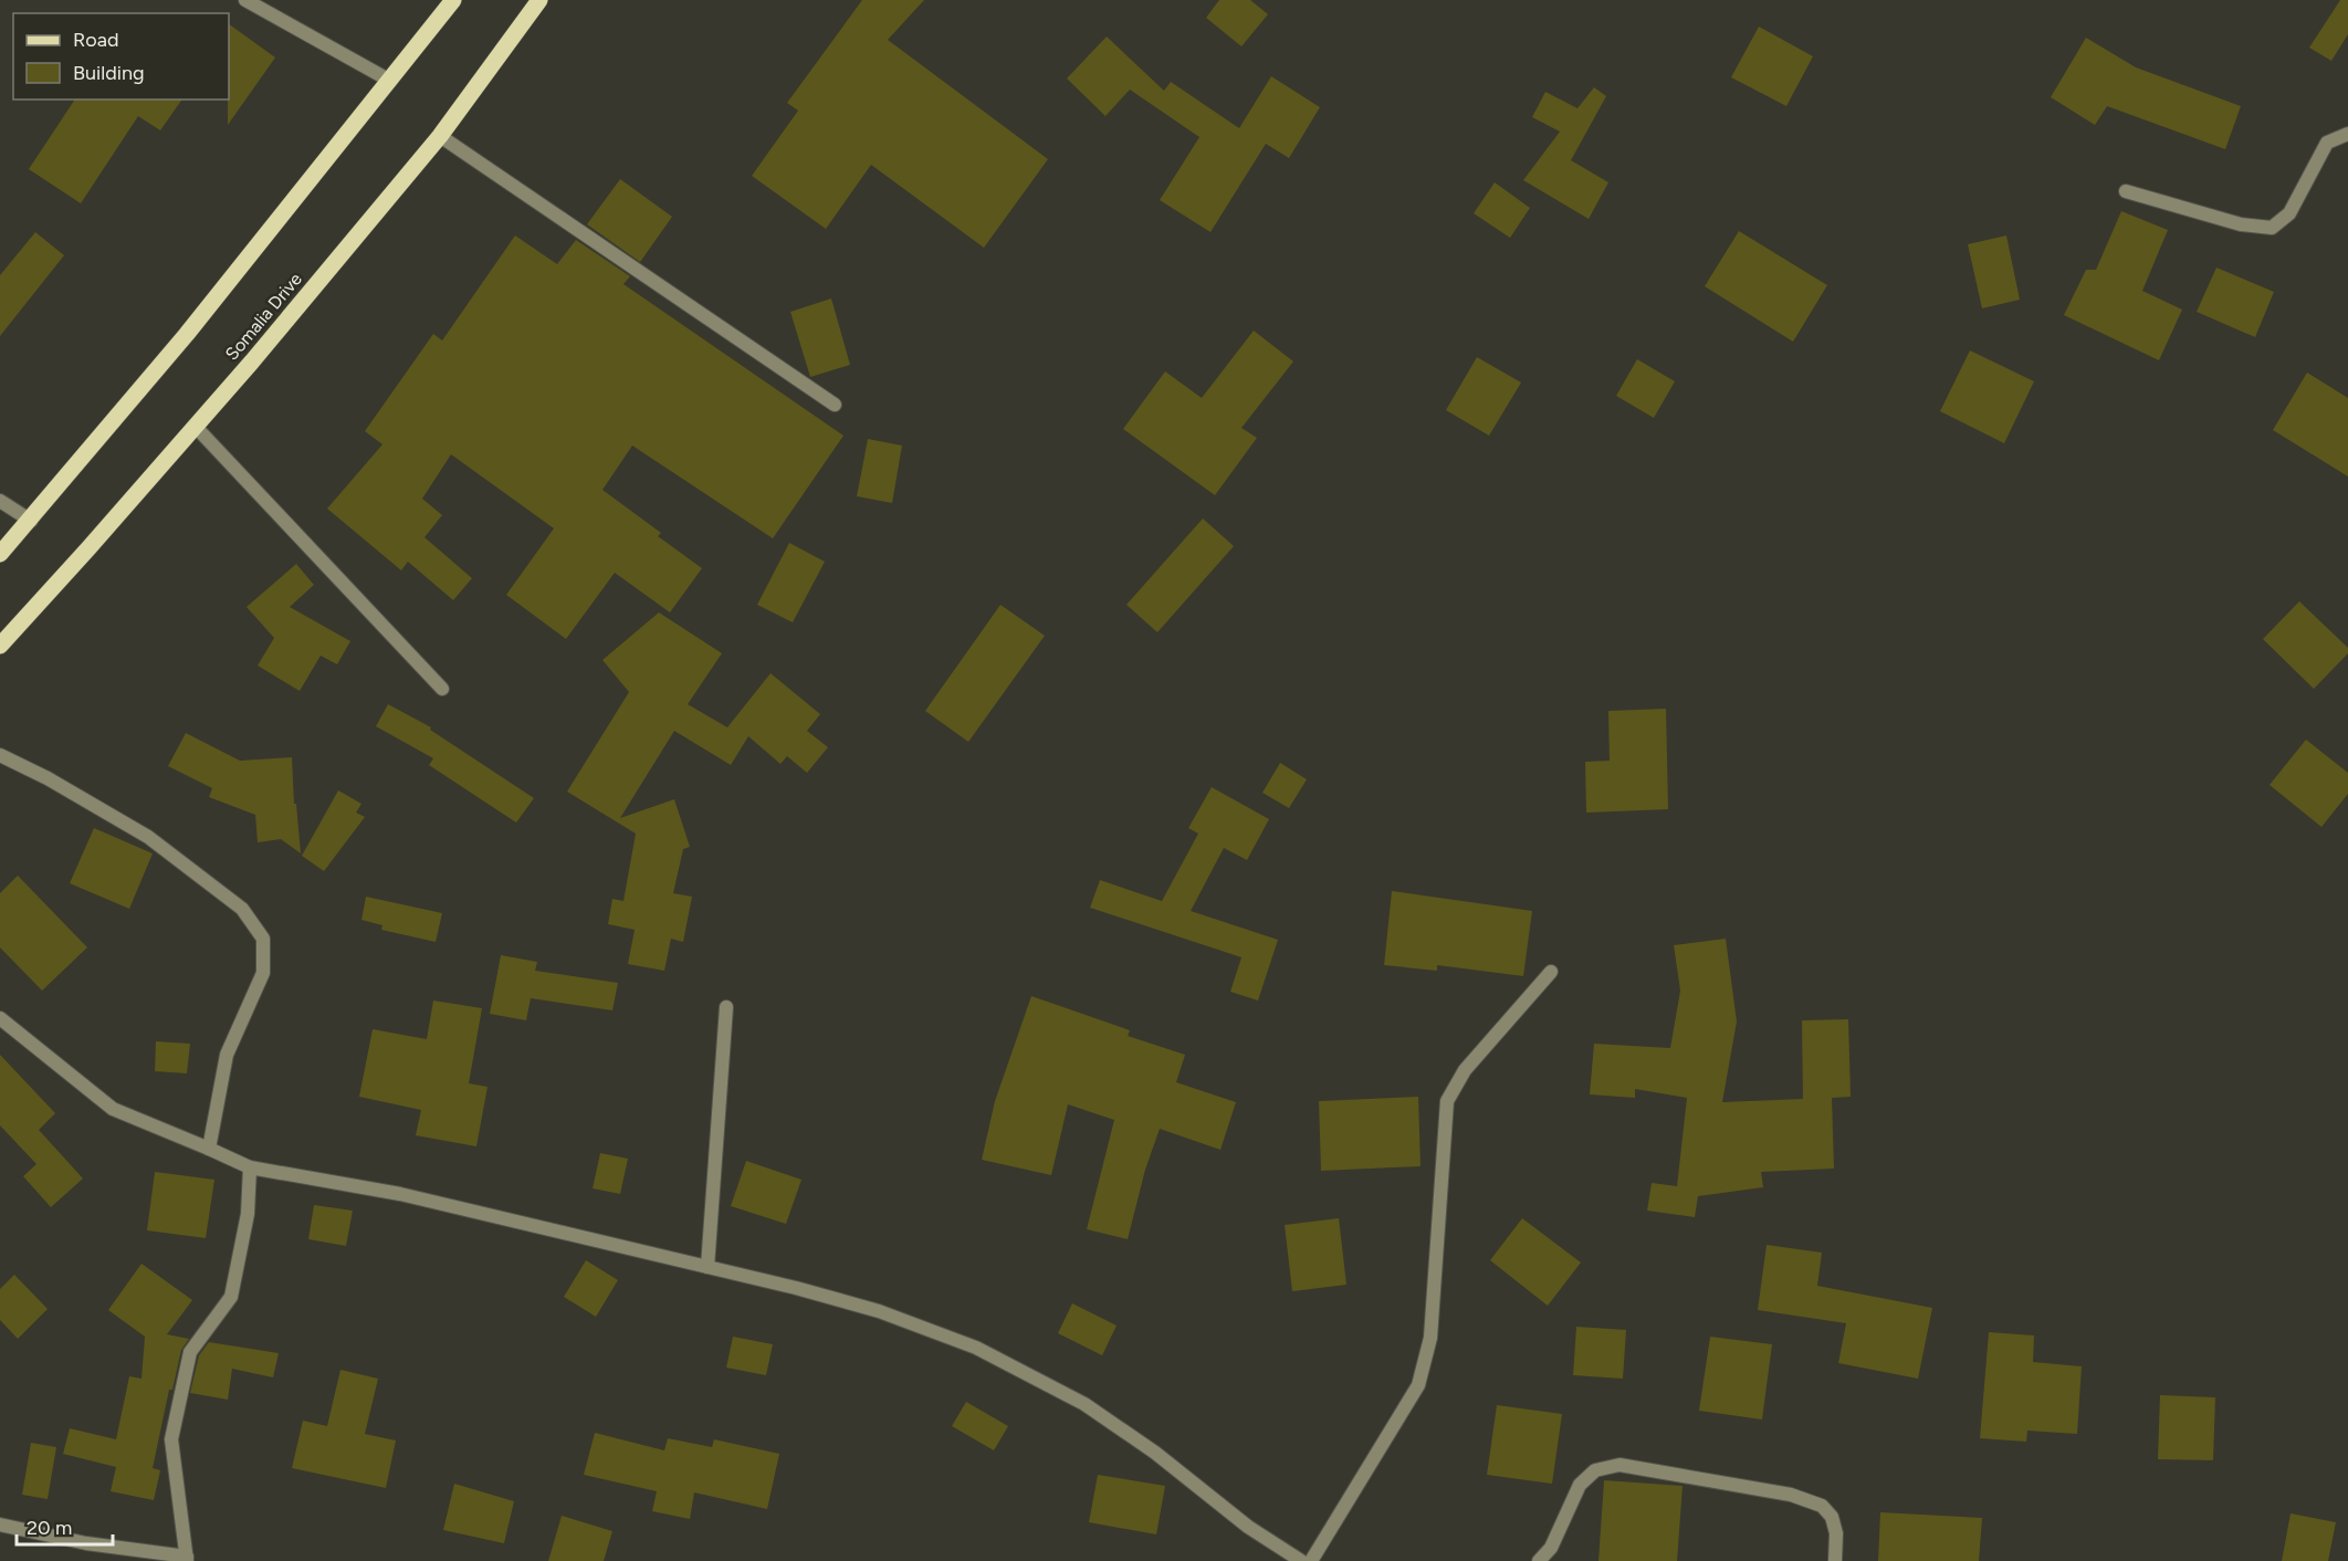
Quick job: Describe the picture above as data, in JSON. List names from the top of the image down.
{
  "streets": {
    "main road": ["Somalia Drive"]
  },
  "legend": ["Road", "Building"],
  "scale_bar": "20 m"
}
